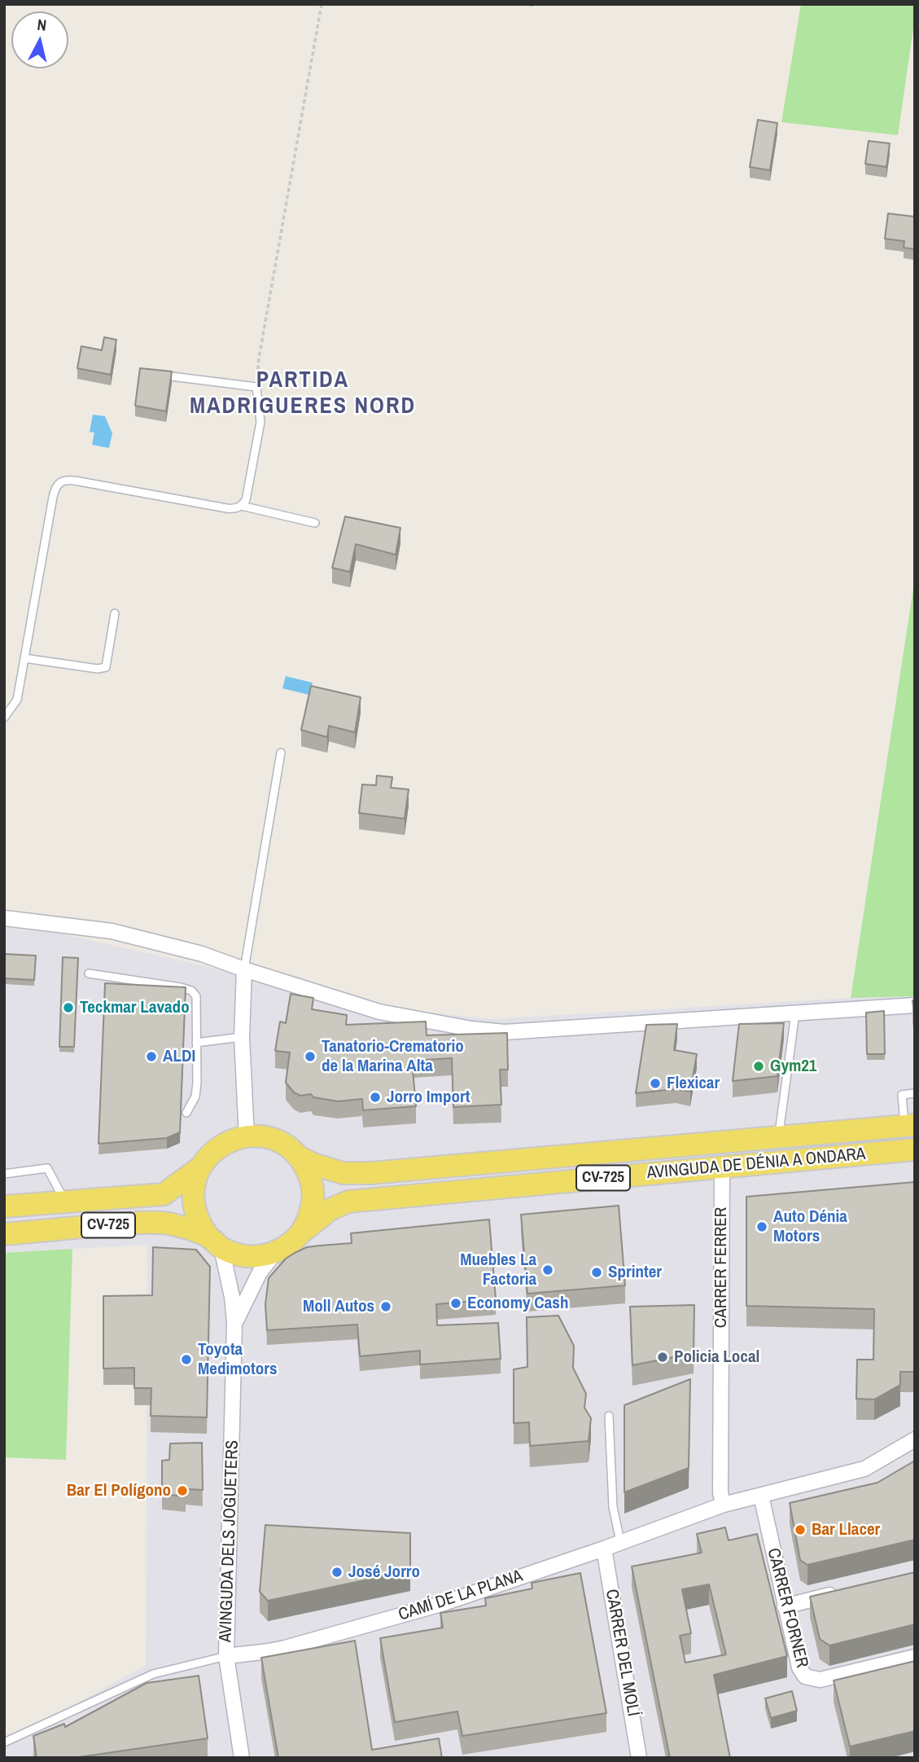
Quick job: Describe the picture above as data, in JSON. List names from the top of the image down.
{
  "streets": {
    "main road": ["AVINGUDA DE DÉNIA A ONDARA", "CV-725"],
    "street": [
      "CARRER FERRER",
      "AVINGUDA DELS JOGUETERS",
      "CAMÍ DE LA PLANA",
      "CARRER FORNER",
      "CARRER DEL MOLÍ"
    ]
  },
  "crossings": [
    ["AVINGUDA DE DÉNIA A ONDARA", "CV-725"],
    ["AVINGUDA DE DÉNIA A ONDARA", "CARRER FERRER"],
    ["AVINGUDA DE DÉNIA A ONDARA", "AVINGUDA DELS JOGUETERS"],
    ["CV-725", "AVINGUDA DELS JOGUETERS"],
    ["CARRER FERRER", "CAMÍ DE LA PLANA"],
    ["AVINGUDA DELS JOGUETERS", "CAMÍ DE LA PLANA"],
    ["CAMÍ DE LA PLANA", "CARRER FORNER"],
    ["CAMÍ DE LA PLANA", "CARRER DEL MOLÍ"]
  ],
  "districts": ["PARTIDA MADRIGUERES NORD"],
  "places": [
    "Teckmar Lavado",
    "ALDI",
    "Tanatorio-Crematorio de la Marina Alta",
    "Gym21",
    "Flexicar",
    "Jorro Import",
    "Auto Dénia Motors",
    "Muebles La Factoria",
    "Sprinter",
    "Economy Cash",
    "Moll Autos",
    "Policia Local",
    "Toyota Medimotors",
    "Bar El Polígono",
    "Bar Llacer",
    "José Jorro"
  ],
  "north": "top"
}
